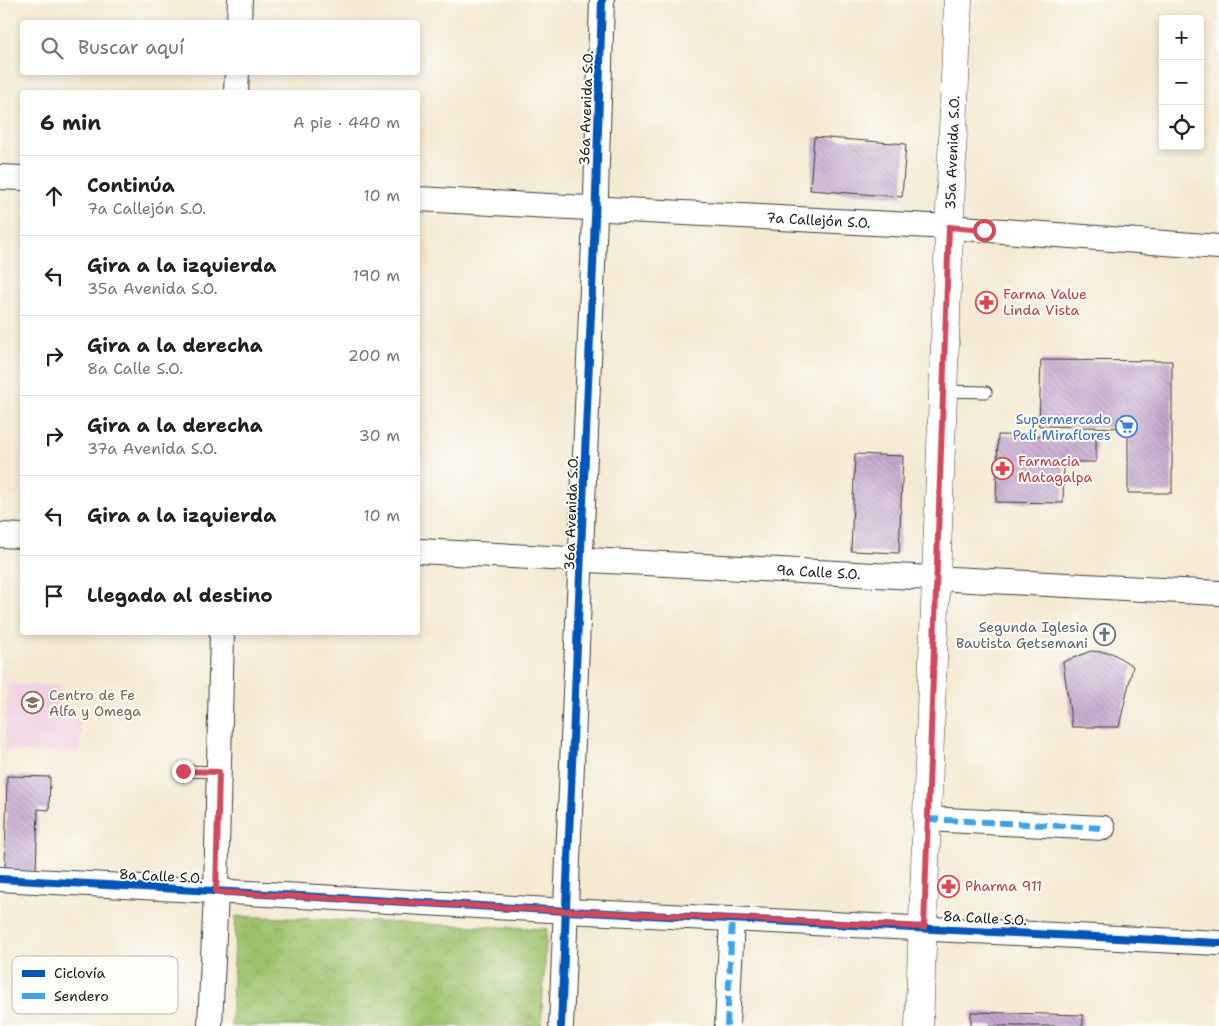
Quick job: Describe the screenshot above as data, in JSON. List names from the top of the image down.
{
  "streets": {
    "main road": ["35a Avenida S.O."],
    "street": [
      "36a Avenida S.O.",
      "7a Callejón S.O.",
      "9a Calle S.O.",
      "8a Calle S.O."
    ]
  },
  "crossings": [
    ["36a Avenida S.O.", "7a Callejón S.O."],
    ["36a Avenida S.O.", "9a Calle S.O."],
    ["36a Avenida S.O.", "8a Calle S.O."],
    ["35a Avenida S.O.", "7a Callejón S.O."],
    ["35a Avenida S.O.", "9a Calle S.O."],
    ["35a Avenida S.O.", "8a Calle S.O."]
  ],
  "places": {
    "pharmacy": ["Farma Value Linda Vista", "Farmacia Matagalpa", "Pharma 911"],
    "supermarket": ["Supermercado Palí Miraflores"],
    "church": ["Segunda Iglesia Bautista Getsemani"],
    "school or university": ["Centro de Fe Alfa y Omega"]
  },
  "legend": ["Ciclovía", "Sendero"],
  "page": {
    "map_buttons": ["+", "−"],
    "search": "Buscar aquí",
    "heading": ["6 min", "A pie · 440 m"],
    "list": [
      ["Continúa", "7a Callejón S.O.", "10 m"],
      ["Gira a la izquierda", "35a Avenida S.O.", "190 m"],
      ["Gira a la derecha", "8a Calle S.O.", "200 m"],
      ["Gira a la derecha", "37a Avenida S.O.", "30 m"],
      ["Gira a la izquierda", "10 m"],
      "Llegada al destino"
    ]
  }
}
